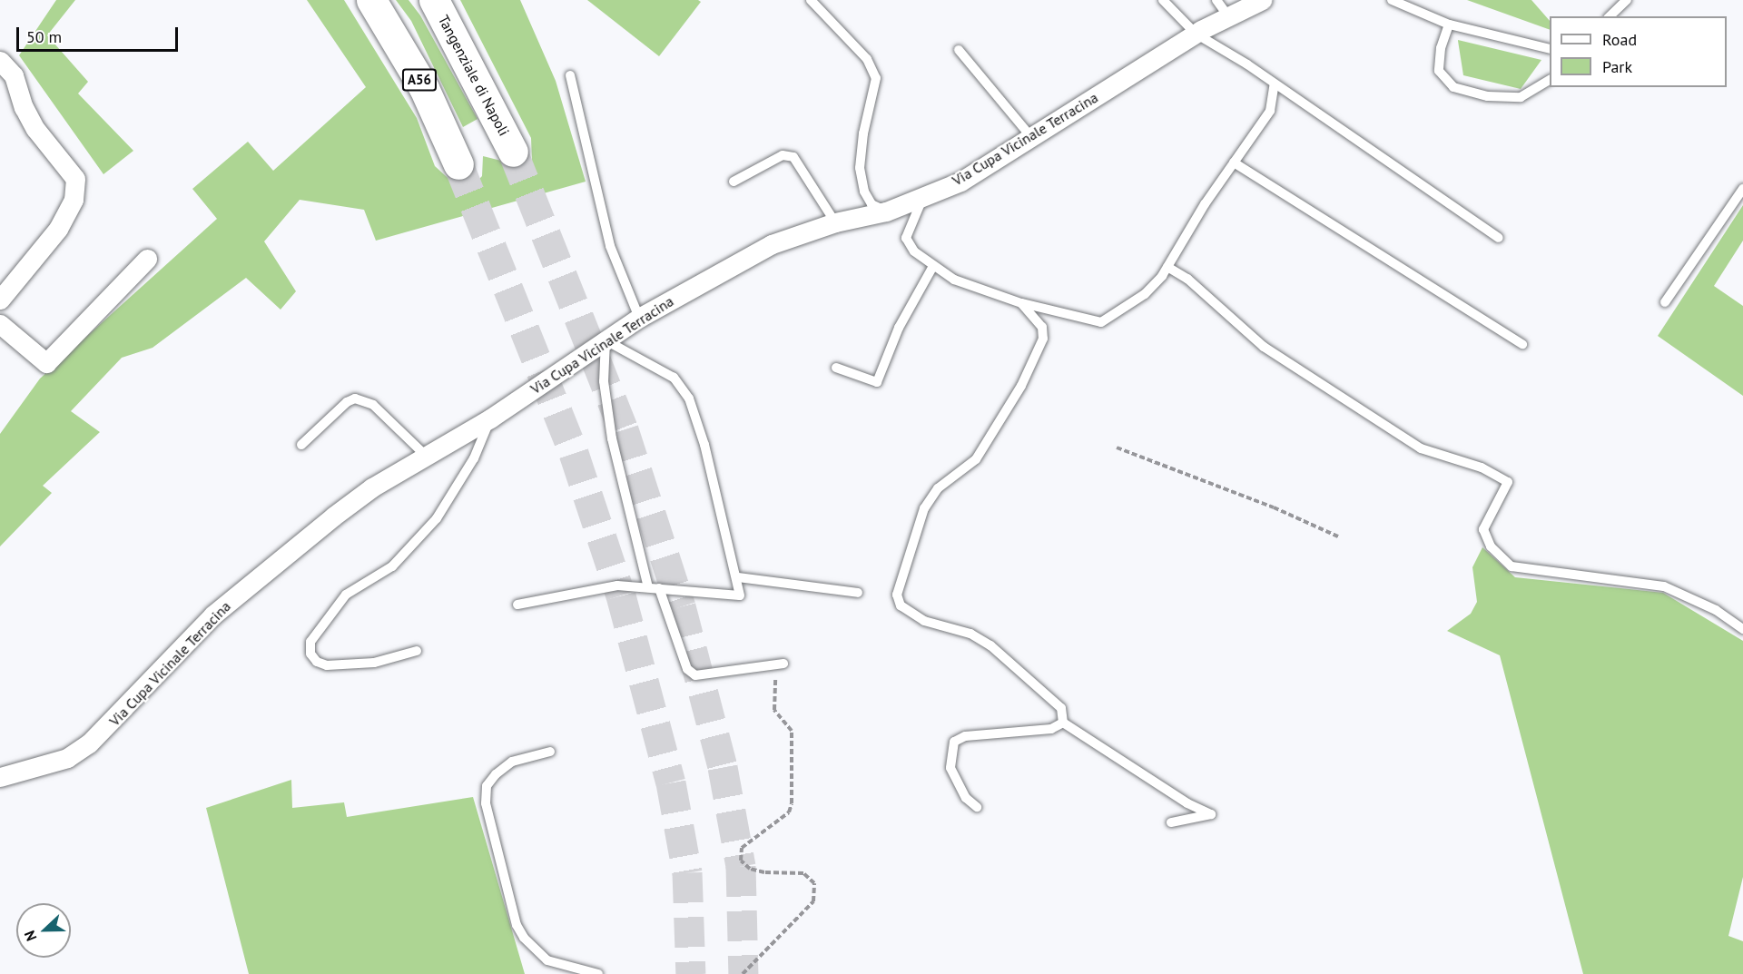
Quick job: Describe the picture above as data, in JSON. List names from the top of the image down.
{
  "streets": {
    "highway": ["Tangenziale di Napoli", "A56"],
    "street": ["Via Cupa Vicinale Terracina"]
  },
  "legend": ["Road", "Park"],
  "scale_bar": "50 m",
  "north": "left"
}
